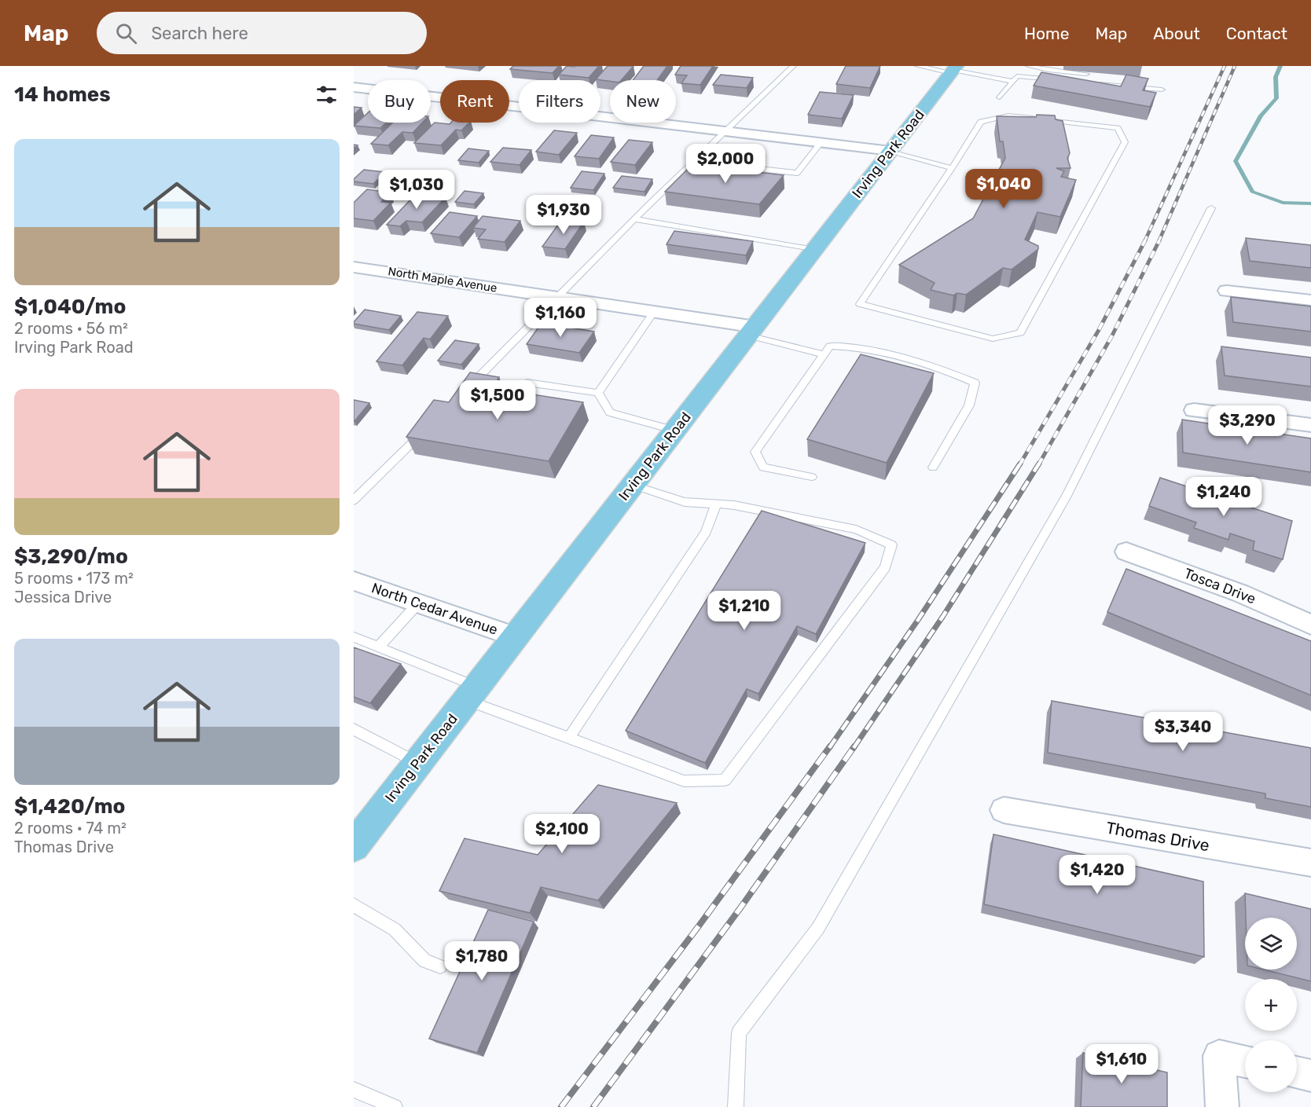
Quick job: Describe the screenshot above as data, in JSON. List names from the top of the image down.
{
  "streets": {
    "main road": ["Irving Park Road"],
    "street": [
      "North Maple Avenue",
      "Tosca Drive",
      "North Cedar Avenue",
      "Thomas Drive"
    ]
  },
  "crossings": [
    ["Irving Park Road", "North Maple Avenue"],
    ["Irving Park Road", "North Cedar Avenue"]
  ],
  "page": {
    "header": "Map",
    "search": "Search here",
    "nav": [
      "Home",
      "Map",
      "About",
      "Contact"
    ],
    "heading": "14 homes",
    "chip": [
      "Buy",
      "Rent",
      "Filters",
      "New"
    ],
    "list": [
      {
        "name": "$1,040/mo",
        "note": "2 rooms · 56 m² · Irving Park Road"
      },
      {
        "name": "$3,290/mo",
        "note": "5 rooms · 173 m² · Jessica Drive"
      },
      {
        "name": "$1,420/mo",
        "note": "2 rooms · 74 m² · Thomas Drive"
      }
    ],
    "price": [
      "$2,000",
      "$1,040",
      "$1,030",
      "$1,930",
      "$1,160",
      "$1,500",
      "$3,290",
      "$1,240",
      "$1,210",
      "$3,340",
      "$2,100",
      "$1,420",
      "$1,780",
      "$1,610"
    ],
    "map_buttons": ["+", "−"]
  }
}
